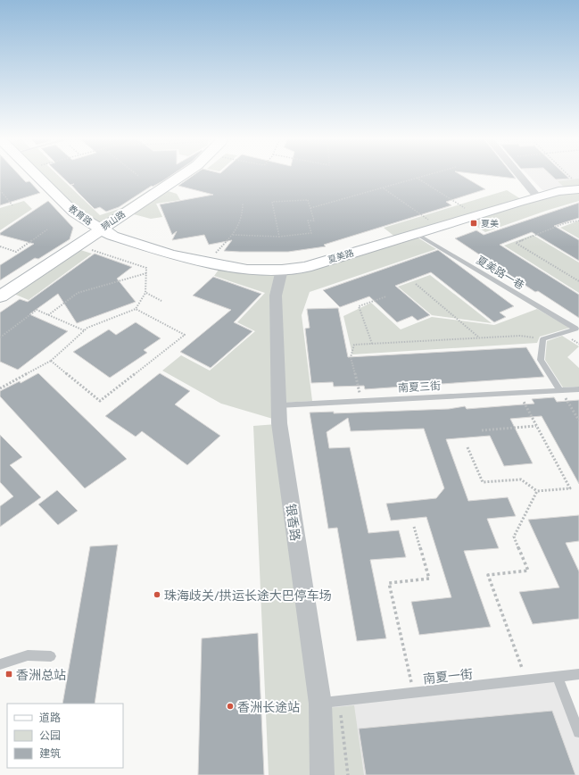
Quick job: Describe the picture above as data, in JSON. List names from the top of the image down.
{
  "streets": {
    "street": [
      "教育路",
      "狮山路",
      "夏美路",
      "银香路"
    ],
    "lane": ["夏美路一巷", "南夏三街", "南夏一街"]
  },
  "crossings": [
    ["教育路", "狮山路"],
    ["教育路", "夏美路"],
    ["狮山路", "夏美路"],
    ["夏美路", "夏美路一巷"],
    ["夏美路", "银香路"],
    ["夏美路一巷", "南夏三街"],
    ["南夏三街", "银香路"],
    ["银香路", "南夏一街"]
  ],
  "places": {
    "transit": ["夏美", "香洲总站"],
    "other": ["珠海歧关/拱运长途大巴停车场", "香洲长途站"]
  },
  "legend": ["道路", "公园", "建筑"]
}
